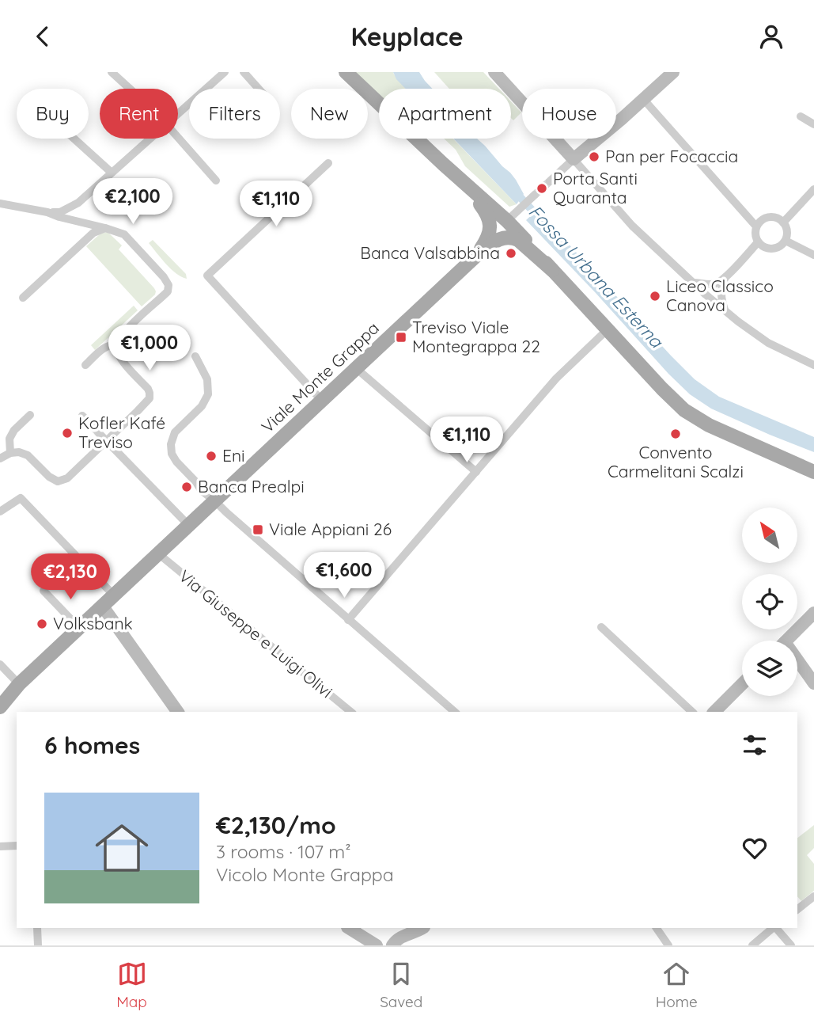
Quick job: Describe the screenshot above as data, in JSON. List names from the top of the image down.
{
  "streets": {
    "main road": ["Viale Monte Grappa"],
    "street": ["Via Giuseppe e Luigi Olivi"]
  },
  "crossings": [
    ["Viale Monte Grappa", "Via Giuseppe e Luigi Olivi"]
  ],
  "water": ["Fossa Urbana Esterna"],
  "places": {
    "other": [
      "Pan per Focaccia",
      "Porta Santi Quaranta",
      "Banca Valsabbina",
      "Liceo Classico Canova",
      "Kofler Kafé Treviso",
      "Convento Carmelitani Scalzi",
      "Eni",
      "Banca Prealpi",
      "Volksbank"
    ],
    "transit": ["Treviso Viale Montegrappa 22", "Viale Appiani 26"]
  },
  "north": "top left",
  "page": {
    "header": "Keyplace",
    "chip": [
      "Buy",
      "Rent",
      "Filters",
      "New",
      "Apartment",
      "House"
    ],
    "price": [
      "€2,100",
      "€1,110",
      "€1,000",
      "€1,110",
      "€1,600",
      "€2,130"
    ],
    "heading": "6 homes",
    "list": [
      {
        "name": "€2,130/mo",
        "note": "3 rooms · 107 m² · Vicolo Monte Grappa"
      }
    ],
    "tabs": ["Map", "Saved", "Home"]
  }
}
